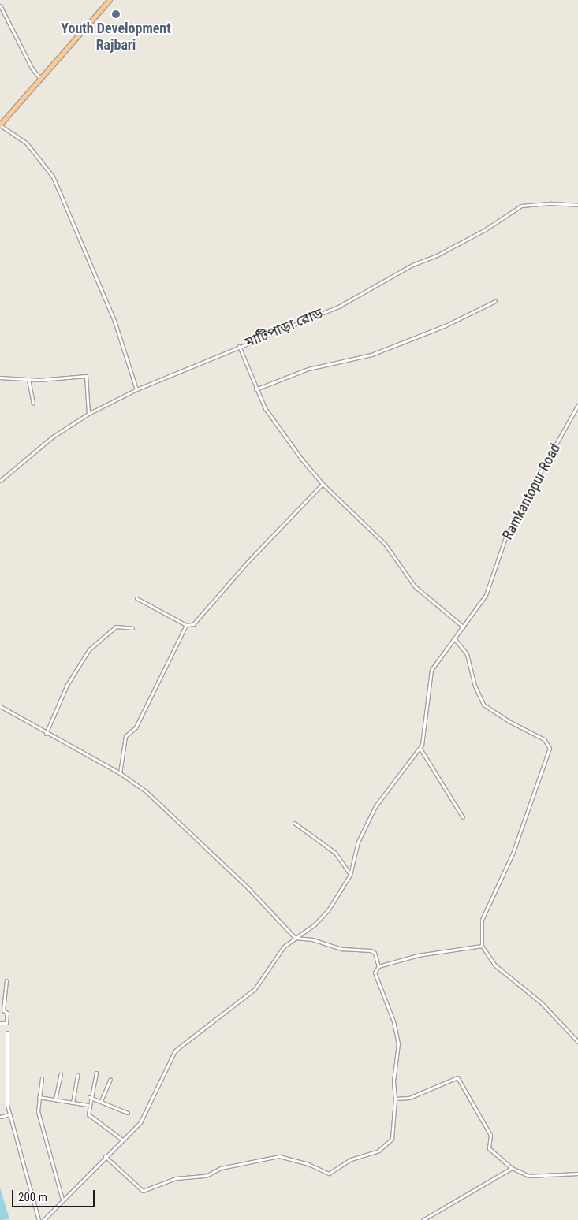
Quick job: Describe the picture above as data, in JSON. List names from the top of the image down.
{
  "streets": {
    "street": ["মাটিপাড়া রোড", "Ramkantopur Road"]
  },
  "places": ["Youth Development Rajbari"],
  "scale_bar": "200 m"
}
